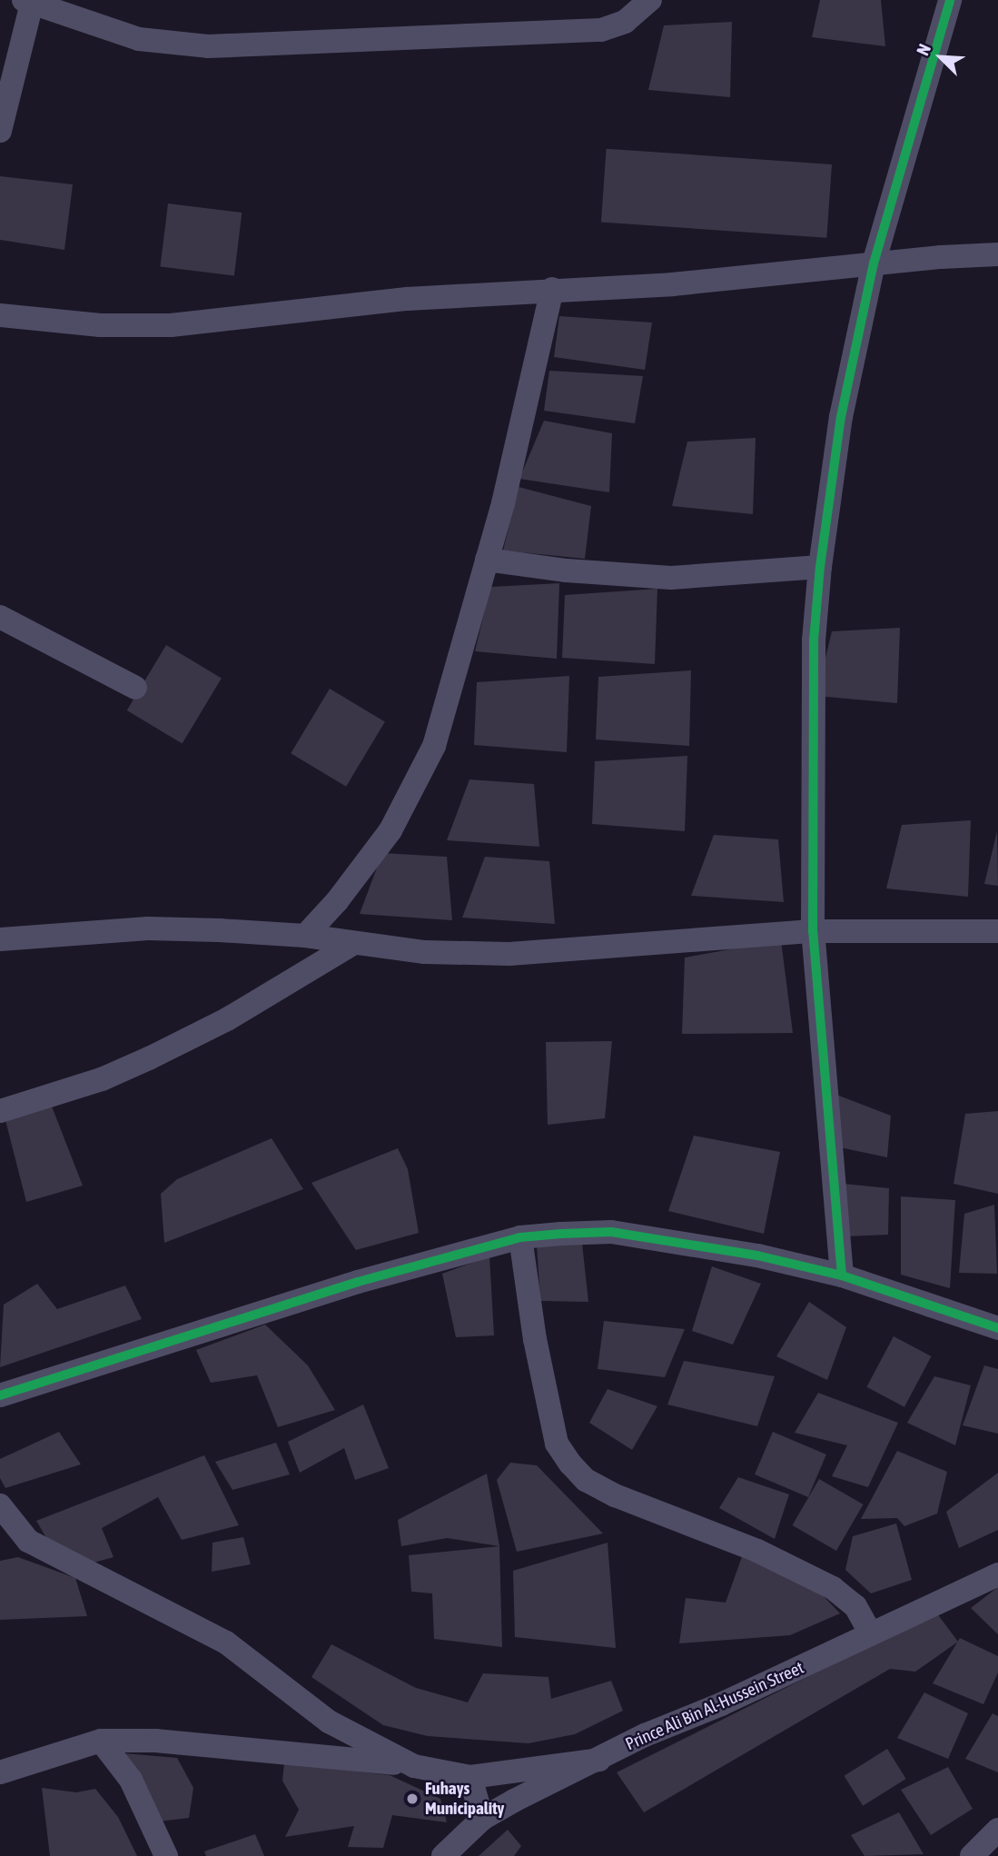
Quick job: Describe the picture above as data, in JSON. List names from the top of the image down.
{
  "streets": {
    "street": ["Prince Ali Bin Al-Hussein Street"]
  },
  "places": ["Fuhays Municipality"],
  "north": "top left"
}
